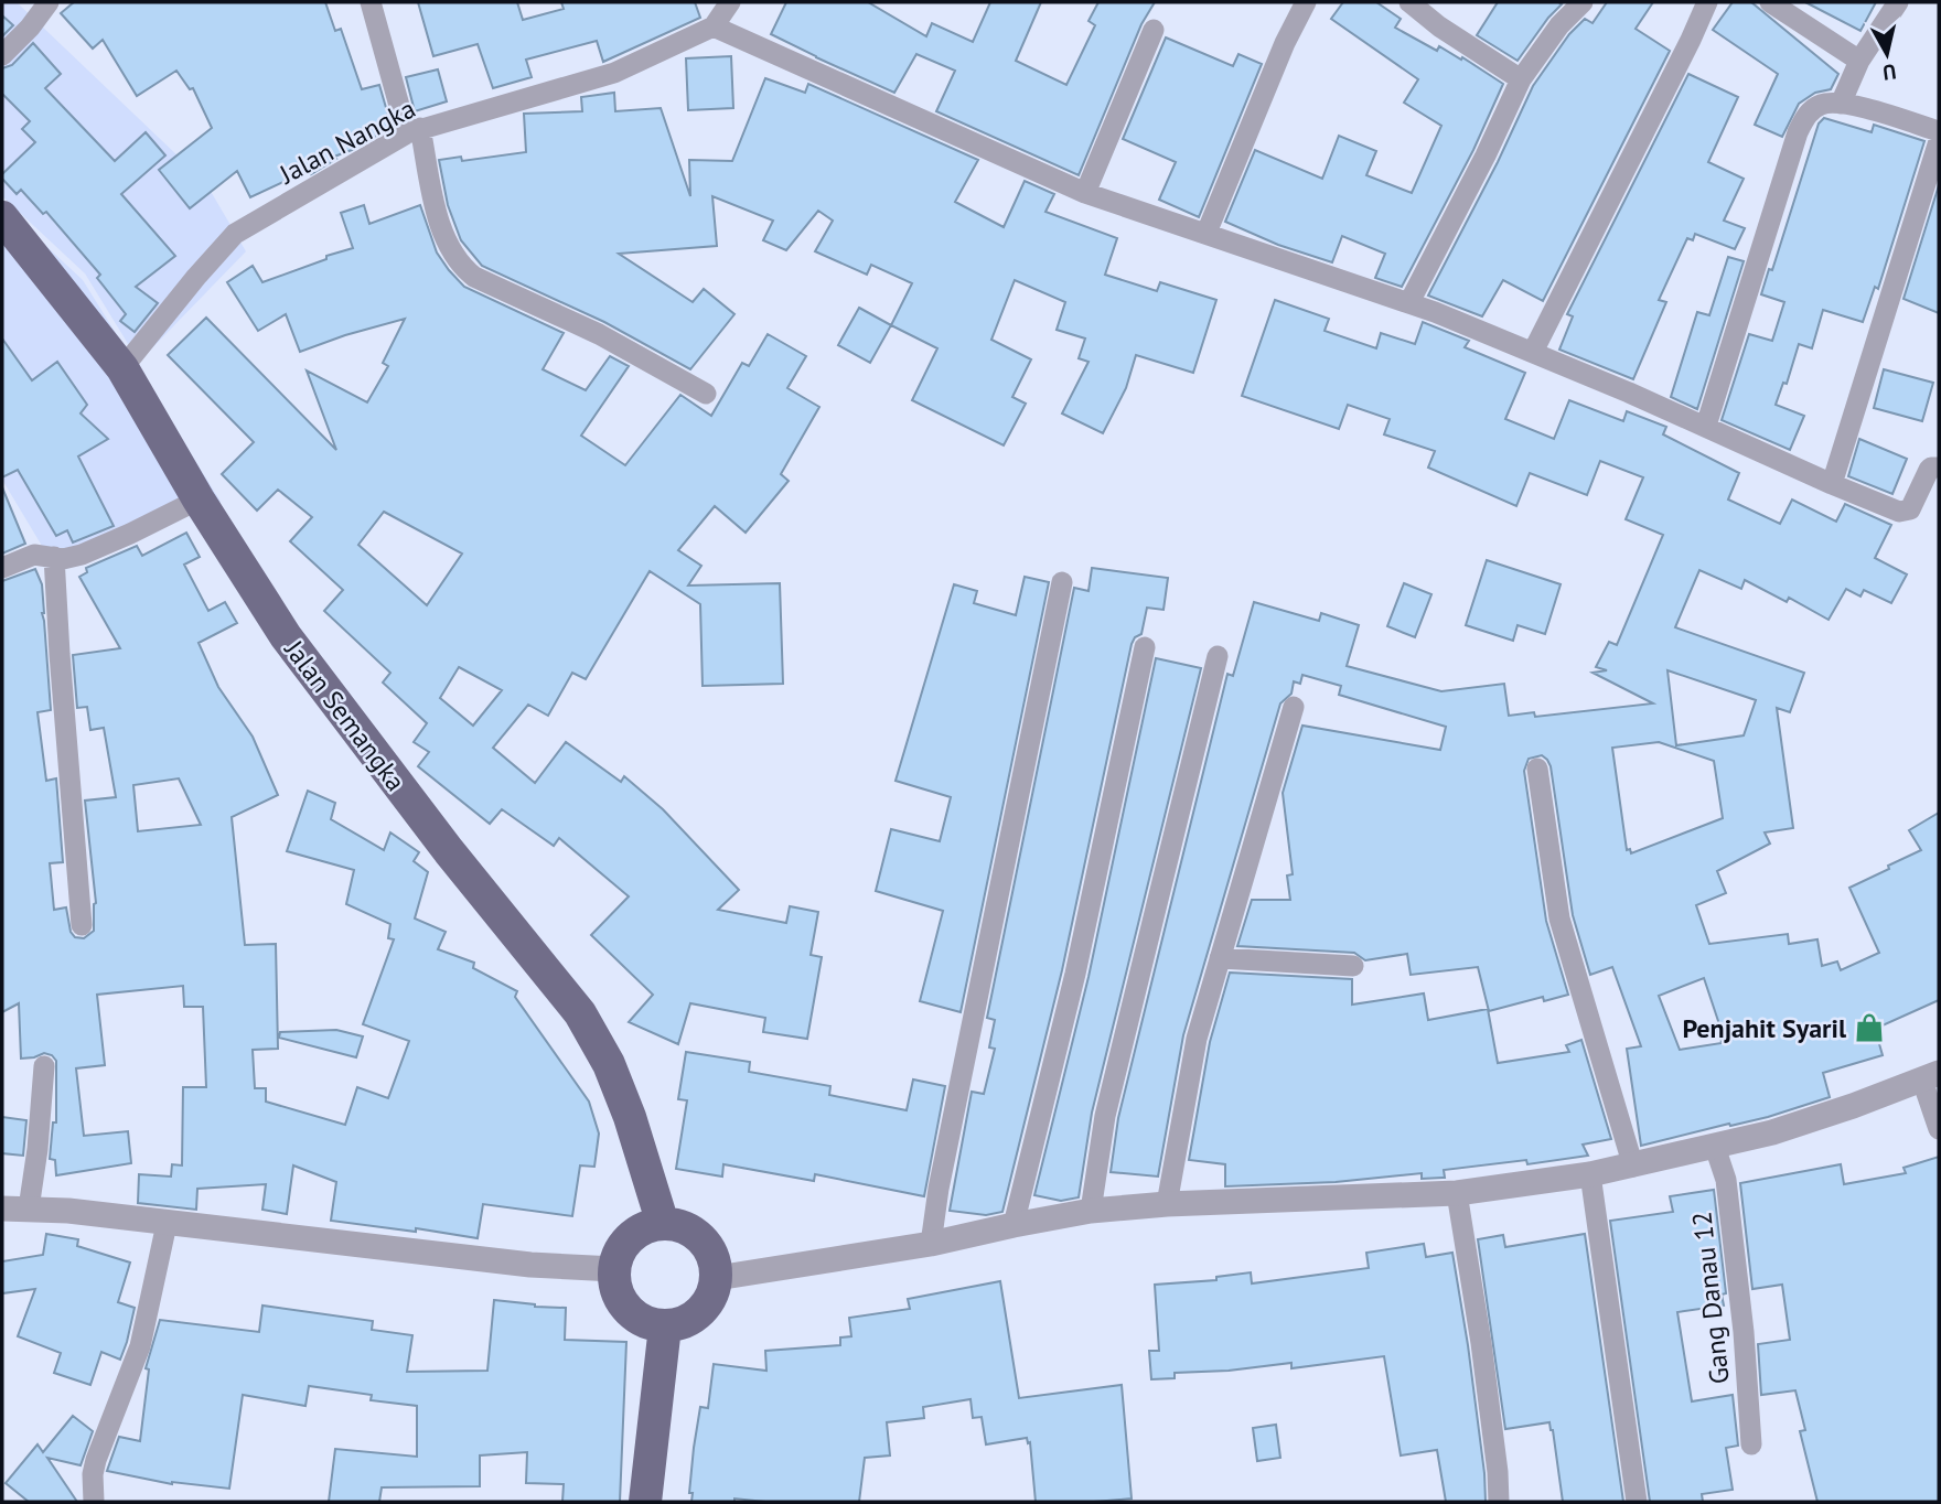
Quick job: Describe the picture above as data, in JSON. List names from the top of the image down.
{
  "streets": {
    "main road": ["Jalan Semangka"],
    "street": ["Jalan Nangka", "Gang Danau 12"]
  },
  "crossings": [
    ["Jalan Nangka", "Jalan Semangka"]
  ],
  "places": {
    "shop": ["Penjahit Syaril"]
  },
  "north": "bottom"
}
